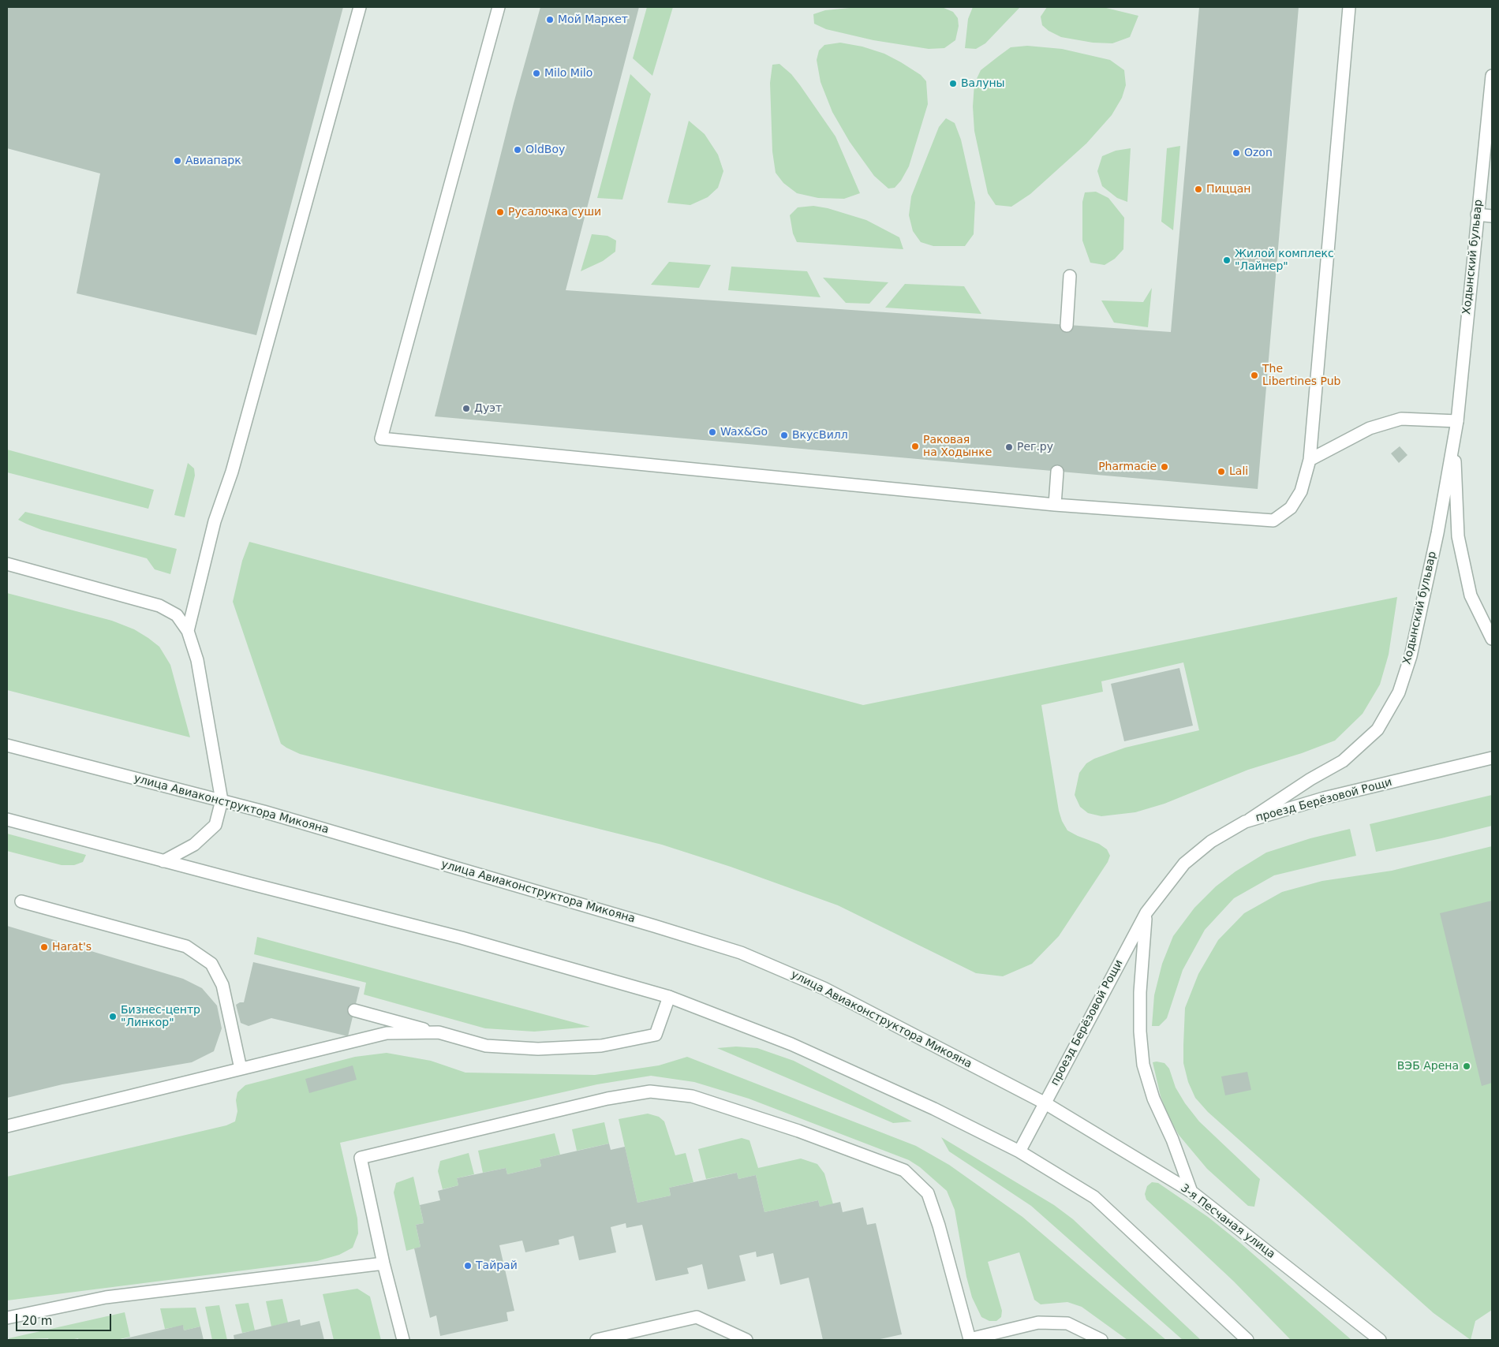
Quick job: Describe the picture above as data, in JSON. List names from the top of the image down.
{
  "streets": {
    "street": [
      "Ходынский бульвар",
      "проезд Берёзовой Рощи",
      "улица Авиаконструктора Микояна",
      "3-я Песчаная улица"
    ]
  },
  "crossings": [
    ["Ходынский бульвар", "проезд Берёзовой Рощи"],
    ["проезд Берёзовой Рощи", "улица Авиаконструктора Микояна"],
    ["проезд Берёзовой Рощи", "3-я Песчаная улица"],
    ["улица Авиаконструктора Микояна", "3-я Песчаная улица"]
  ],
  "places": [
    "Мой Маркет",
    "Milo Milo",
    "Валуны",
    "OldBoy",
    "Ozon",
    "Авиапарк",
    "Пиццан",
    "Русалочка суши",
    "Жилой комплекс \"Лайнер\"",
    "The Libertines Pub",
    "Дуэт",
    "Wax&Go",
    "ВкусВилл",
    "Раковая на Ходынке",
    "Рег.ру",
    "Pharmacie",
    "Lali",
    "Harat's",
    "Бизнес-центр \"Линкор\"",
    "ВЭБ Арена",
    "Тайрай"
  ],
  "scale_bar": "20 m"
}
